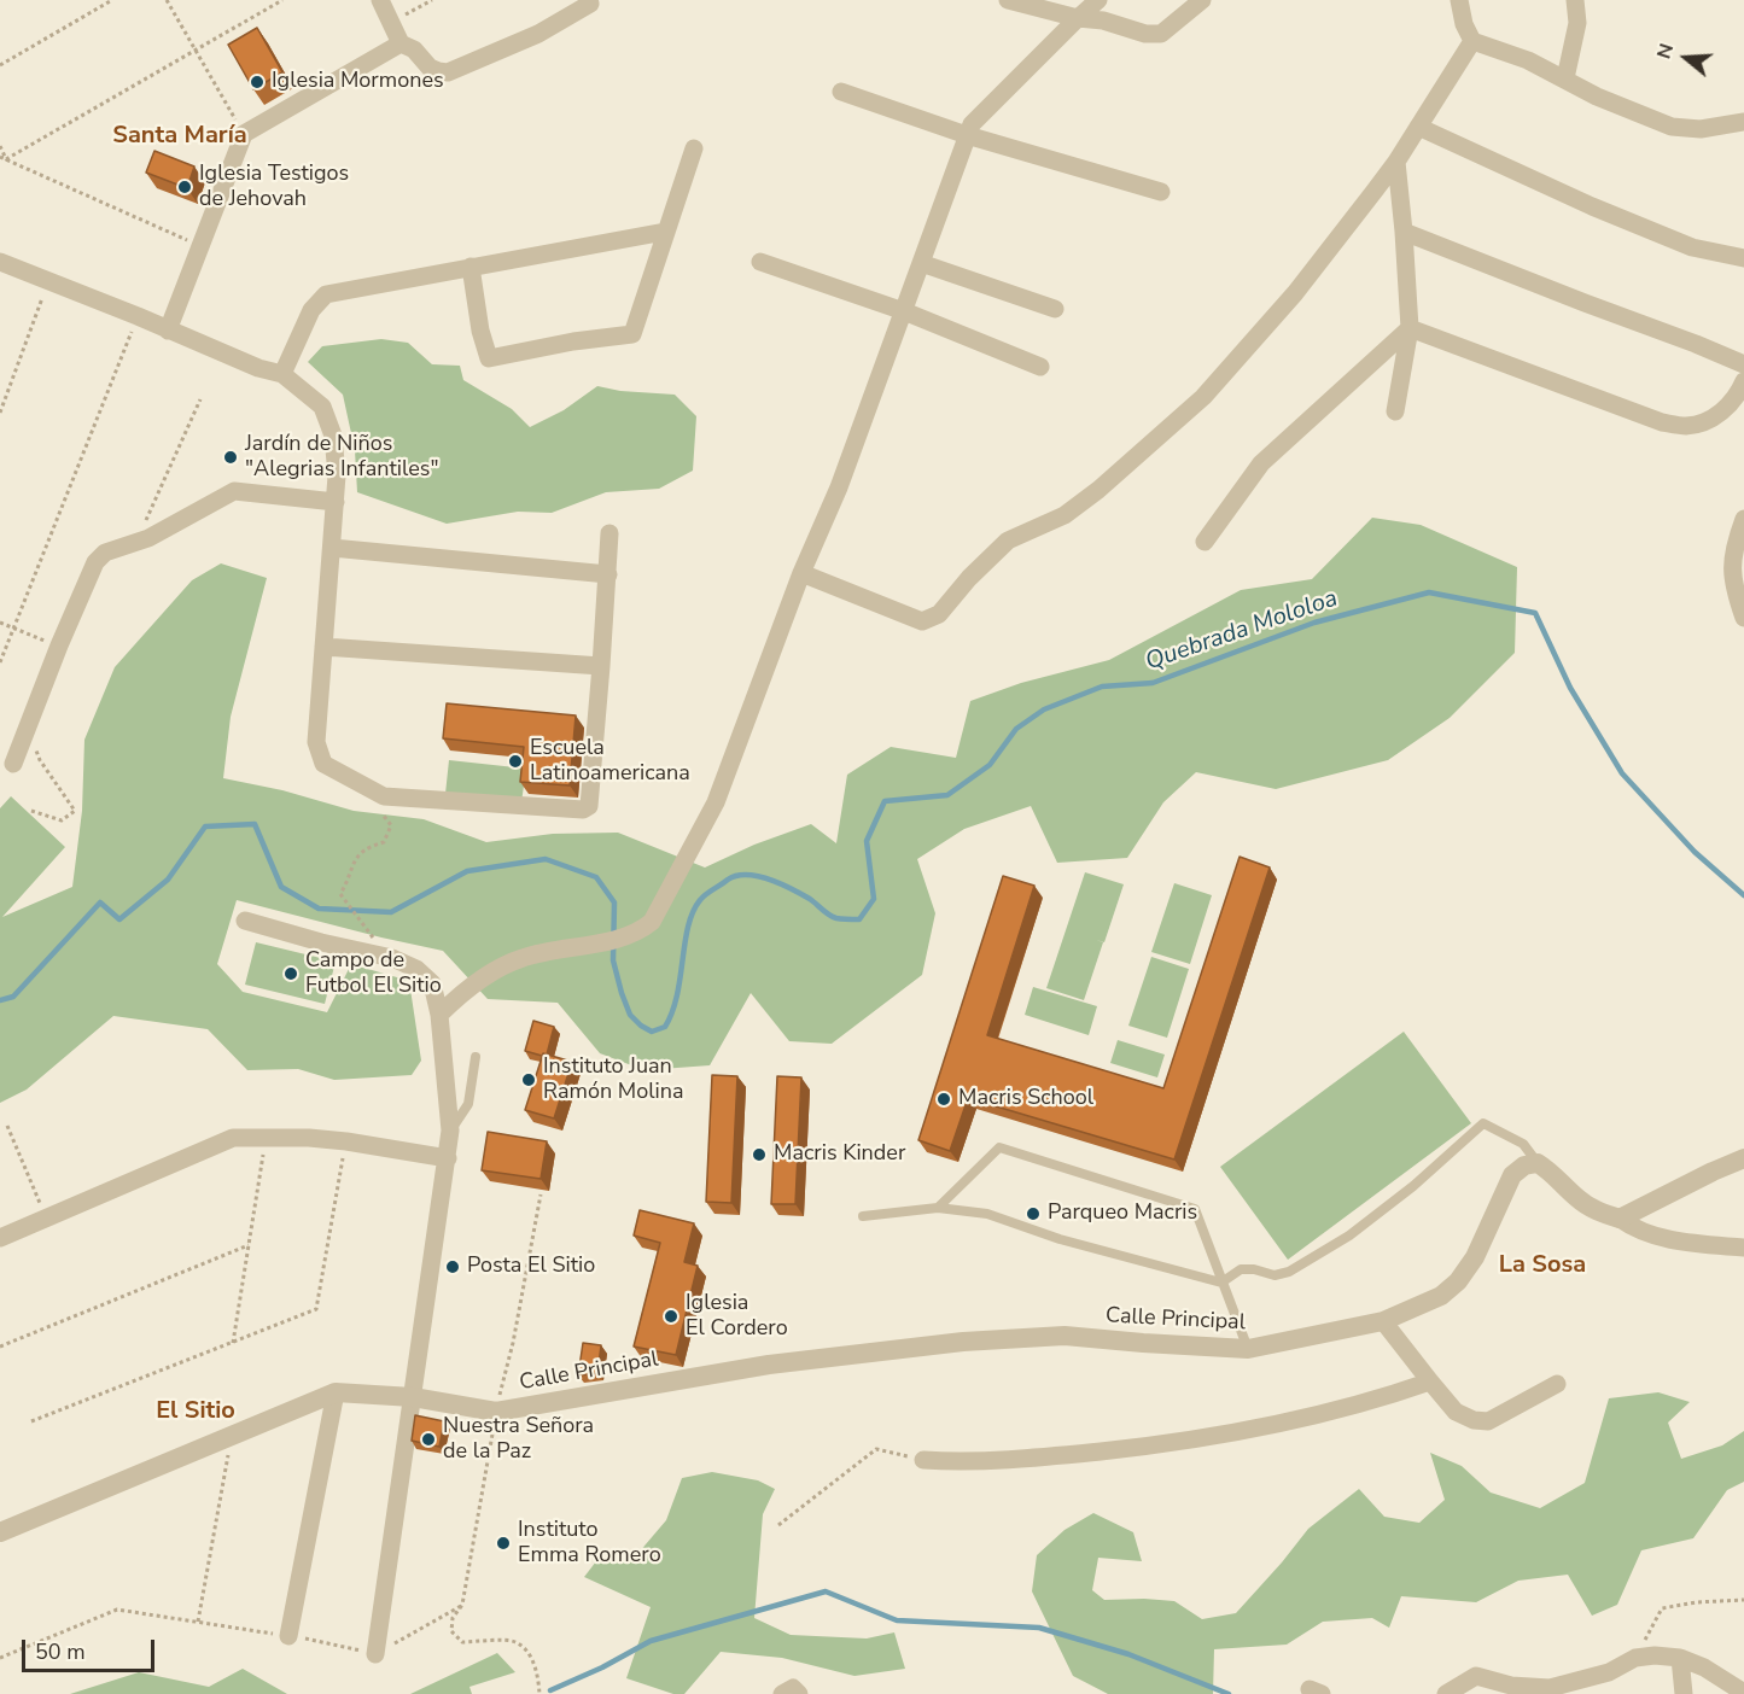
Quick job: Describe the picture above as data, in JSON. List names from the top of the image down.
{
  "streets": {
    "street": ["Calle Principal"]
  },
  "districts": ["Santa María", "La Sosa", "El Sitio"],
  "water": ["Quebrada Mololoa"],
  "places": [
    "Iglesia Mormones",
    "Iglesia Testigos de Jehovah",
    "Jardín de Niños \"Alegrias Infantiles\"",
    "Escuela Latinoamericana",
    "Campo de Futbol El Sitio",
    "Instituto Juan Ramón Molina",
    "Macris School",
    "Macris Kinder",
    "Parqueo Macris",
    "Posta El Sitio",
    "Iglesia El Cordero",
    "Nuestra Señora de la Paz",
    "Instituto Emma Romero"
  ],
  "scale_bar": "50 m",
  "north": "left"
}
